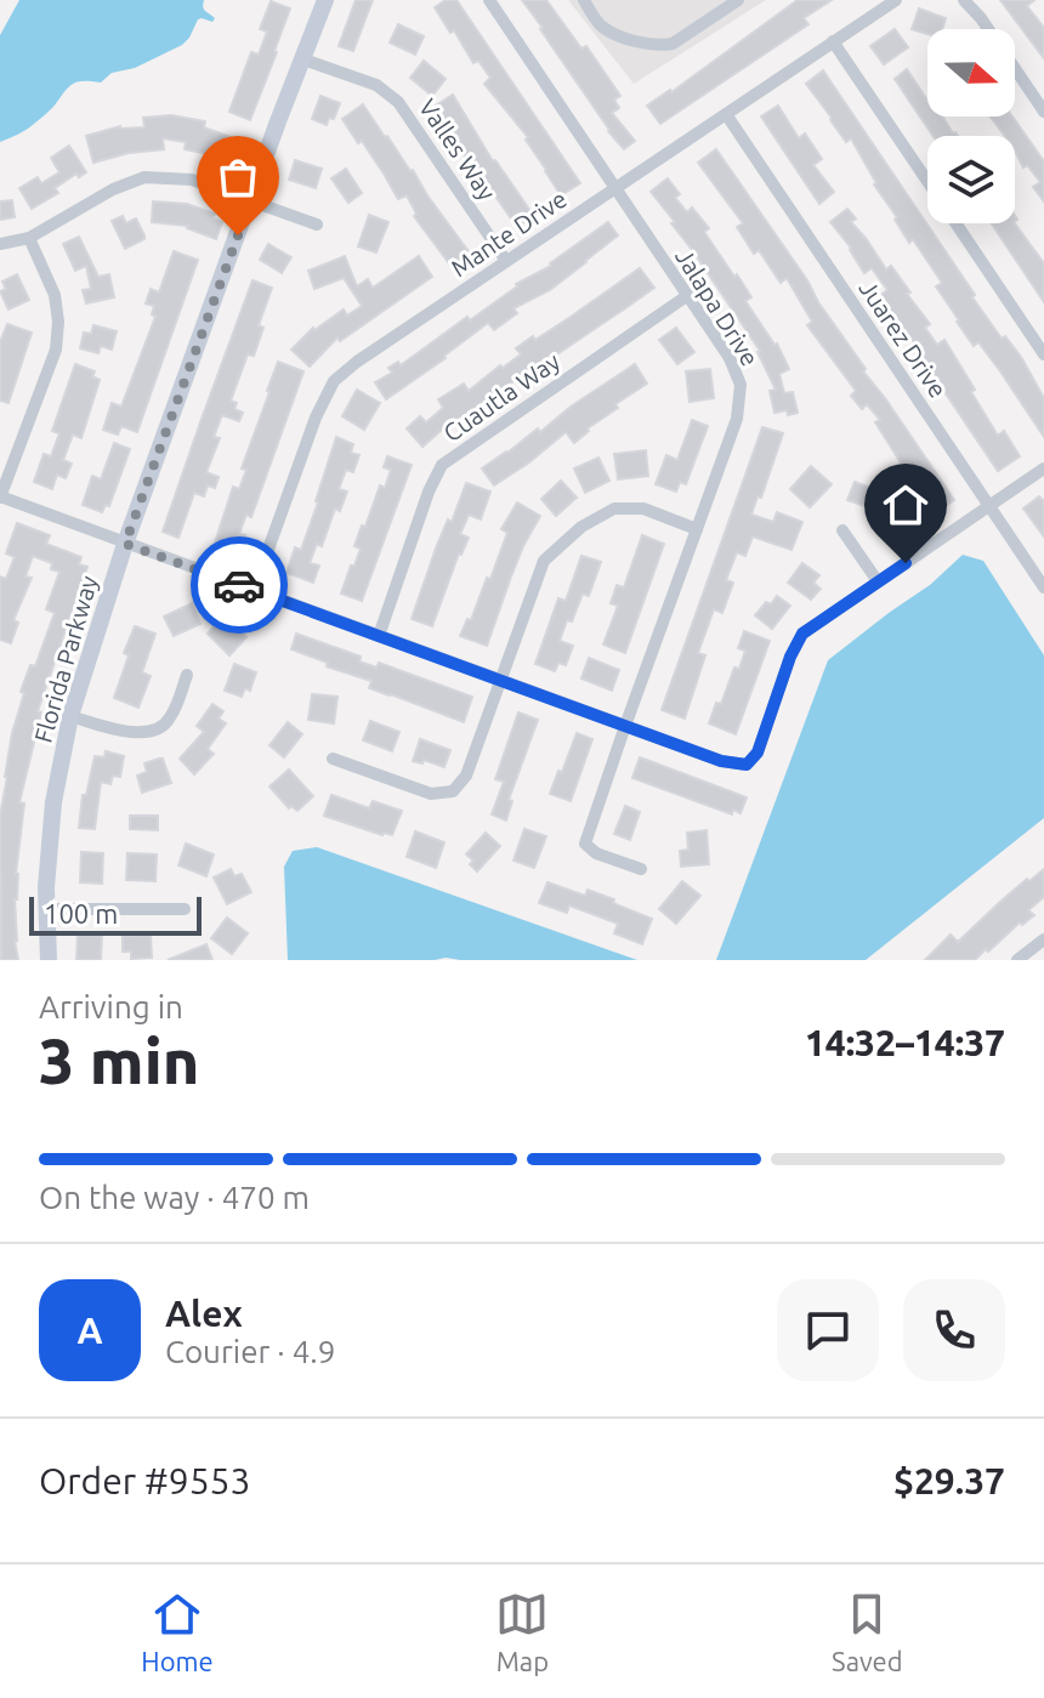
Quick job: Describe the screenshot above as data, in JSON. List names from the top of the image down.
{
  "streets": {
    "street": [
      "Valles Way",
      "Mante Drive",
      "Jalapa Drive",
      "Juarez Drive",
      "Cuautla Way",
      "Florida Parkway"
    ]
  },
  "crossings": [
    ["Valles Way", "Mante Drive"],
    ["Valles Way", "Florida Parkway"],
    ["Mante Drive", "Jalapa Drive"],
    ["Mante Drive", "Juarez Drive"],
    ["Jalapa Drive", "Cuautla Way"]
  ],
  "scale_bar": "100 m",
  "north": "right",
  "page": {
    "scale": "100 m",
    "heading": ["3 min", "Arriving in", "14:32–14:37"],
    "panel": [
      "Alex",
      "Courier · 4.9",
      "Order #9553",
      "$29.37"
    ],
    "bar": "On the way · 470 m",
    "round": "A",
    "tabs": ["Home", "Map", "Saved"]
  }
}
